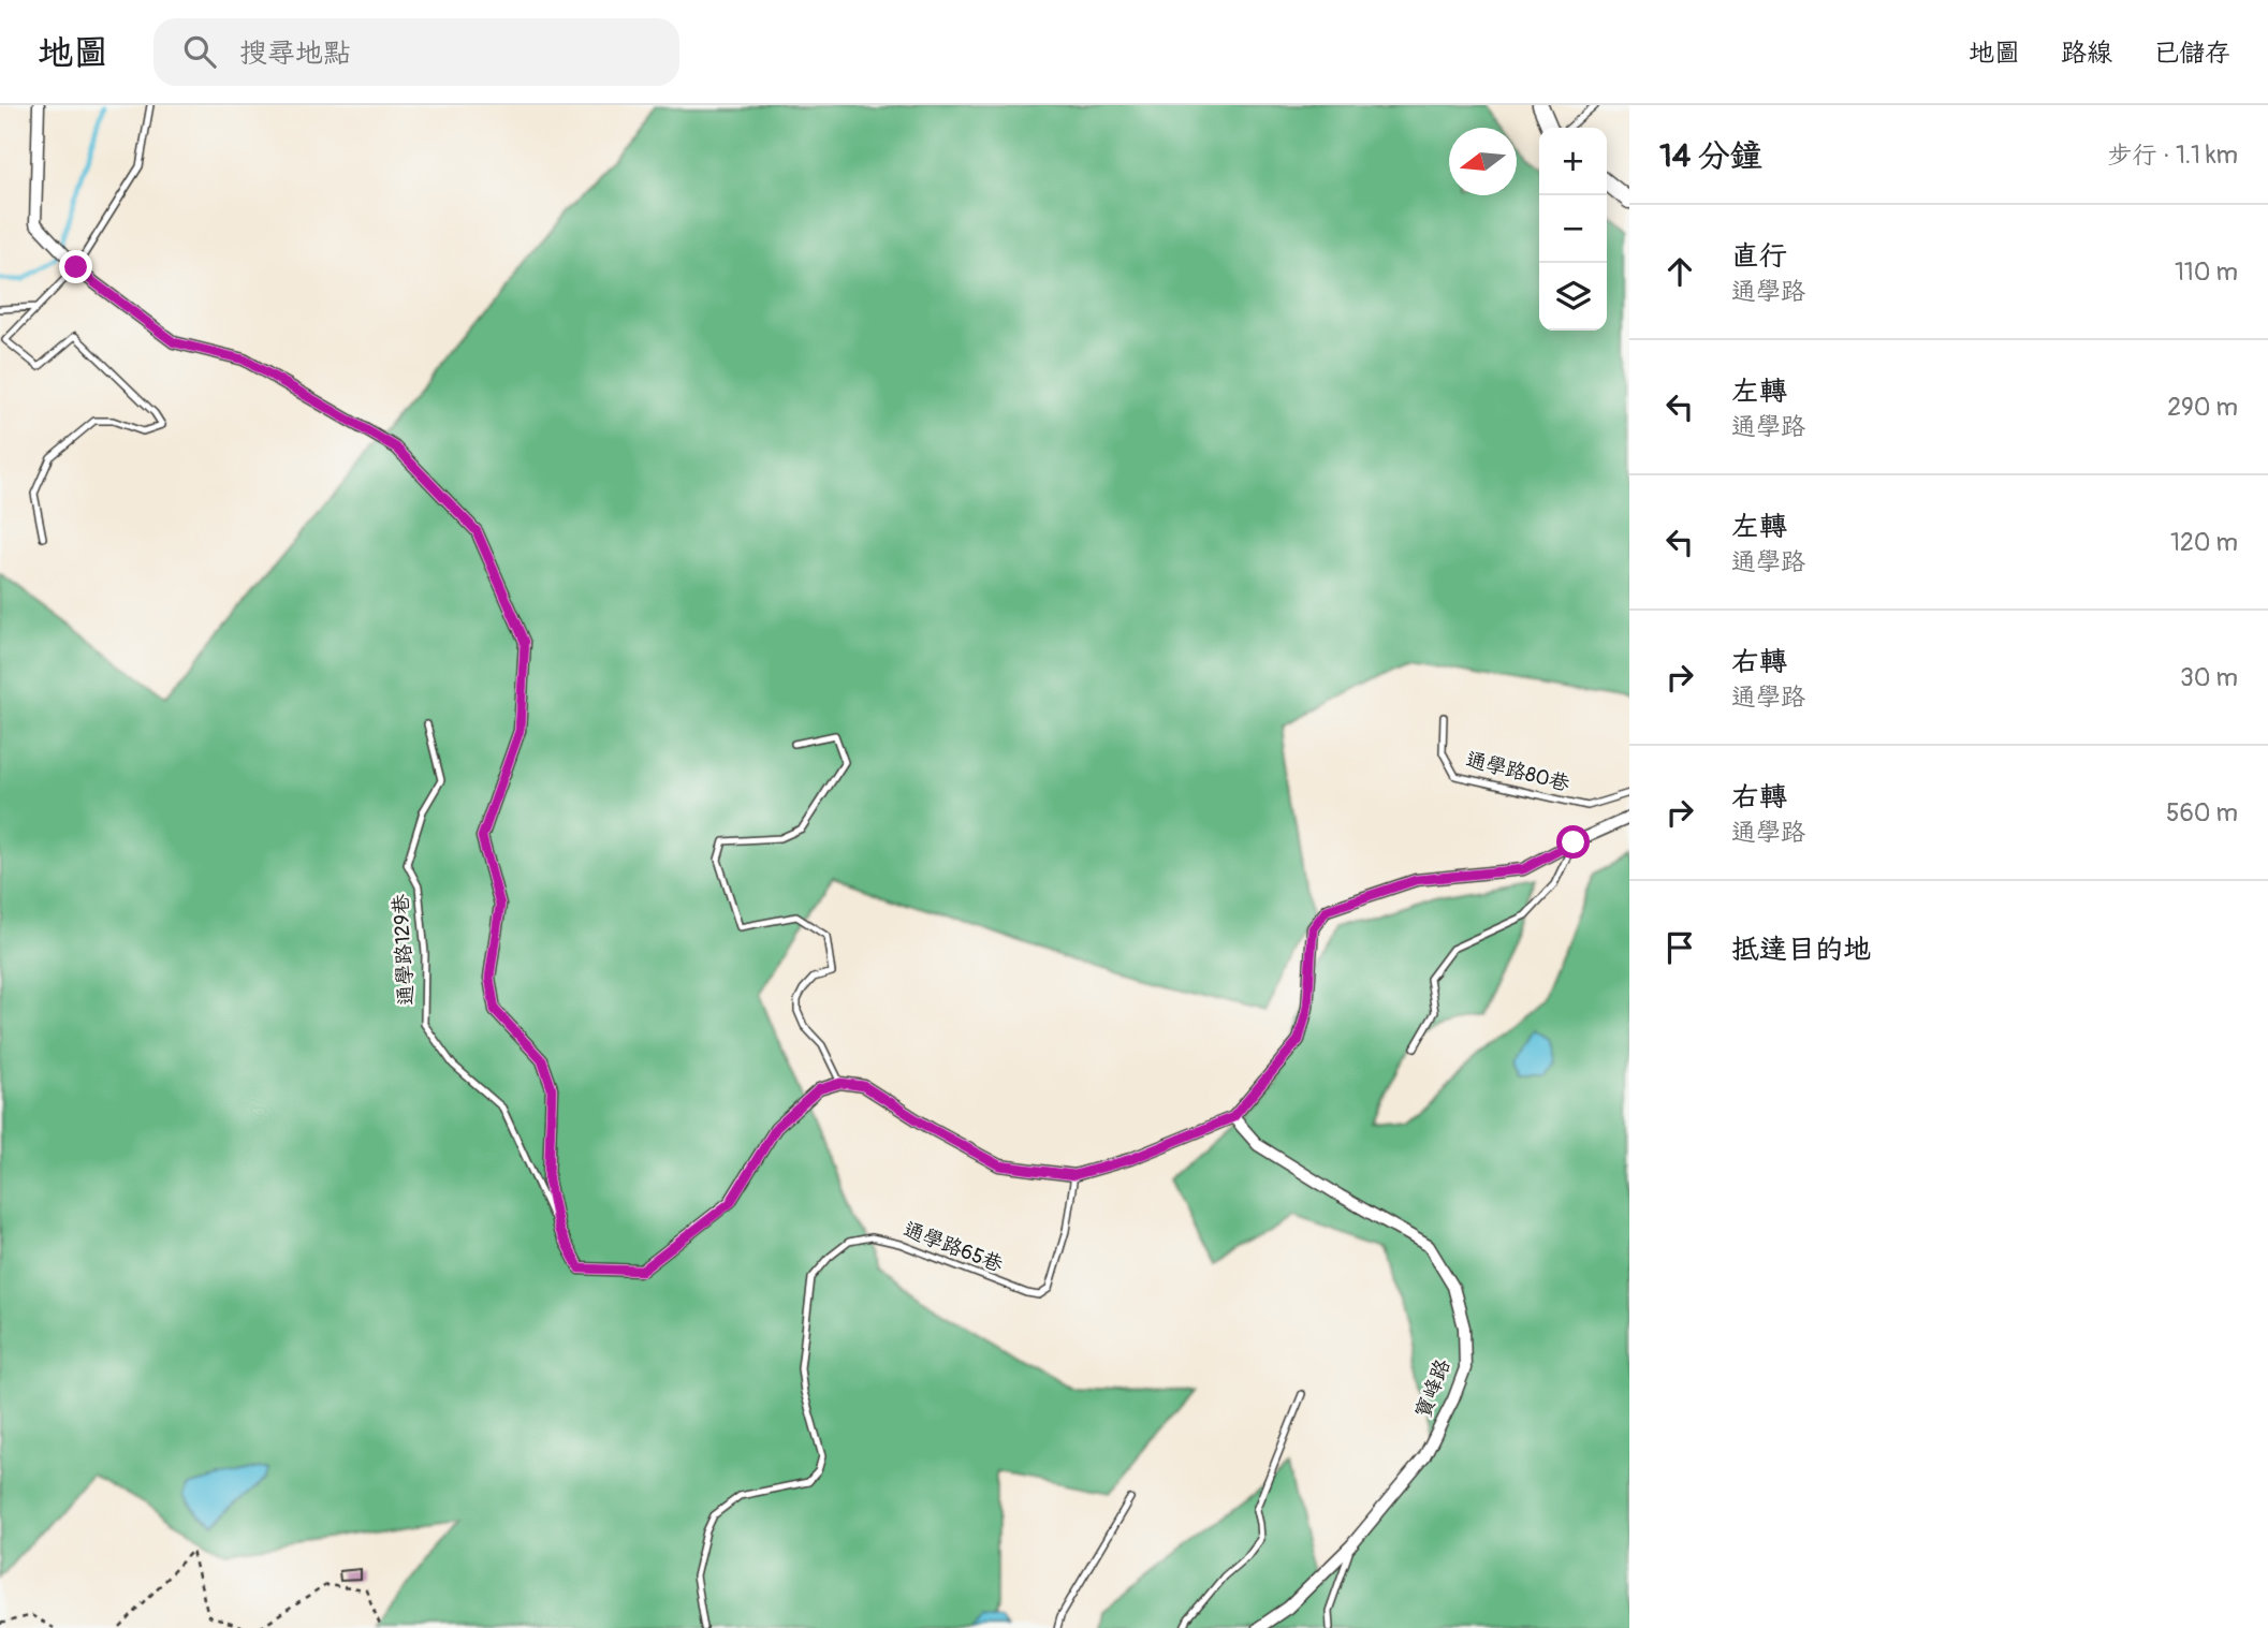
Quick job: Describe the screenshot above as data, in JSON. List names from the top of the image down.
{
  "streets": {
    "street": ["寶峰路"],
    "lane": ["通學路80巷", "通學路129巷", "通學路65巷"]
  },
  "north": "left",
  "page": {
    "header": "地圖",
    "search": "搜尋地點",
    "nav": ["地圖", "路線", "已儲存"],
    "heading": ["14 分鐘", "步行 · 1.1 km"],
    "map_buttons": ["+", "−"],
    "list": [
      ["直行", "通學路", "110 m"],
      ["左轉", "通學路", "290 m"],
      ["左轉", "通學路", "120 m"],
      ["右轉", "通學路", "30 m"],
      ["右轉", "通學路", "560 m"],
      "抵達目的地"
    ]
  }
}
